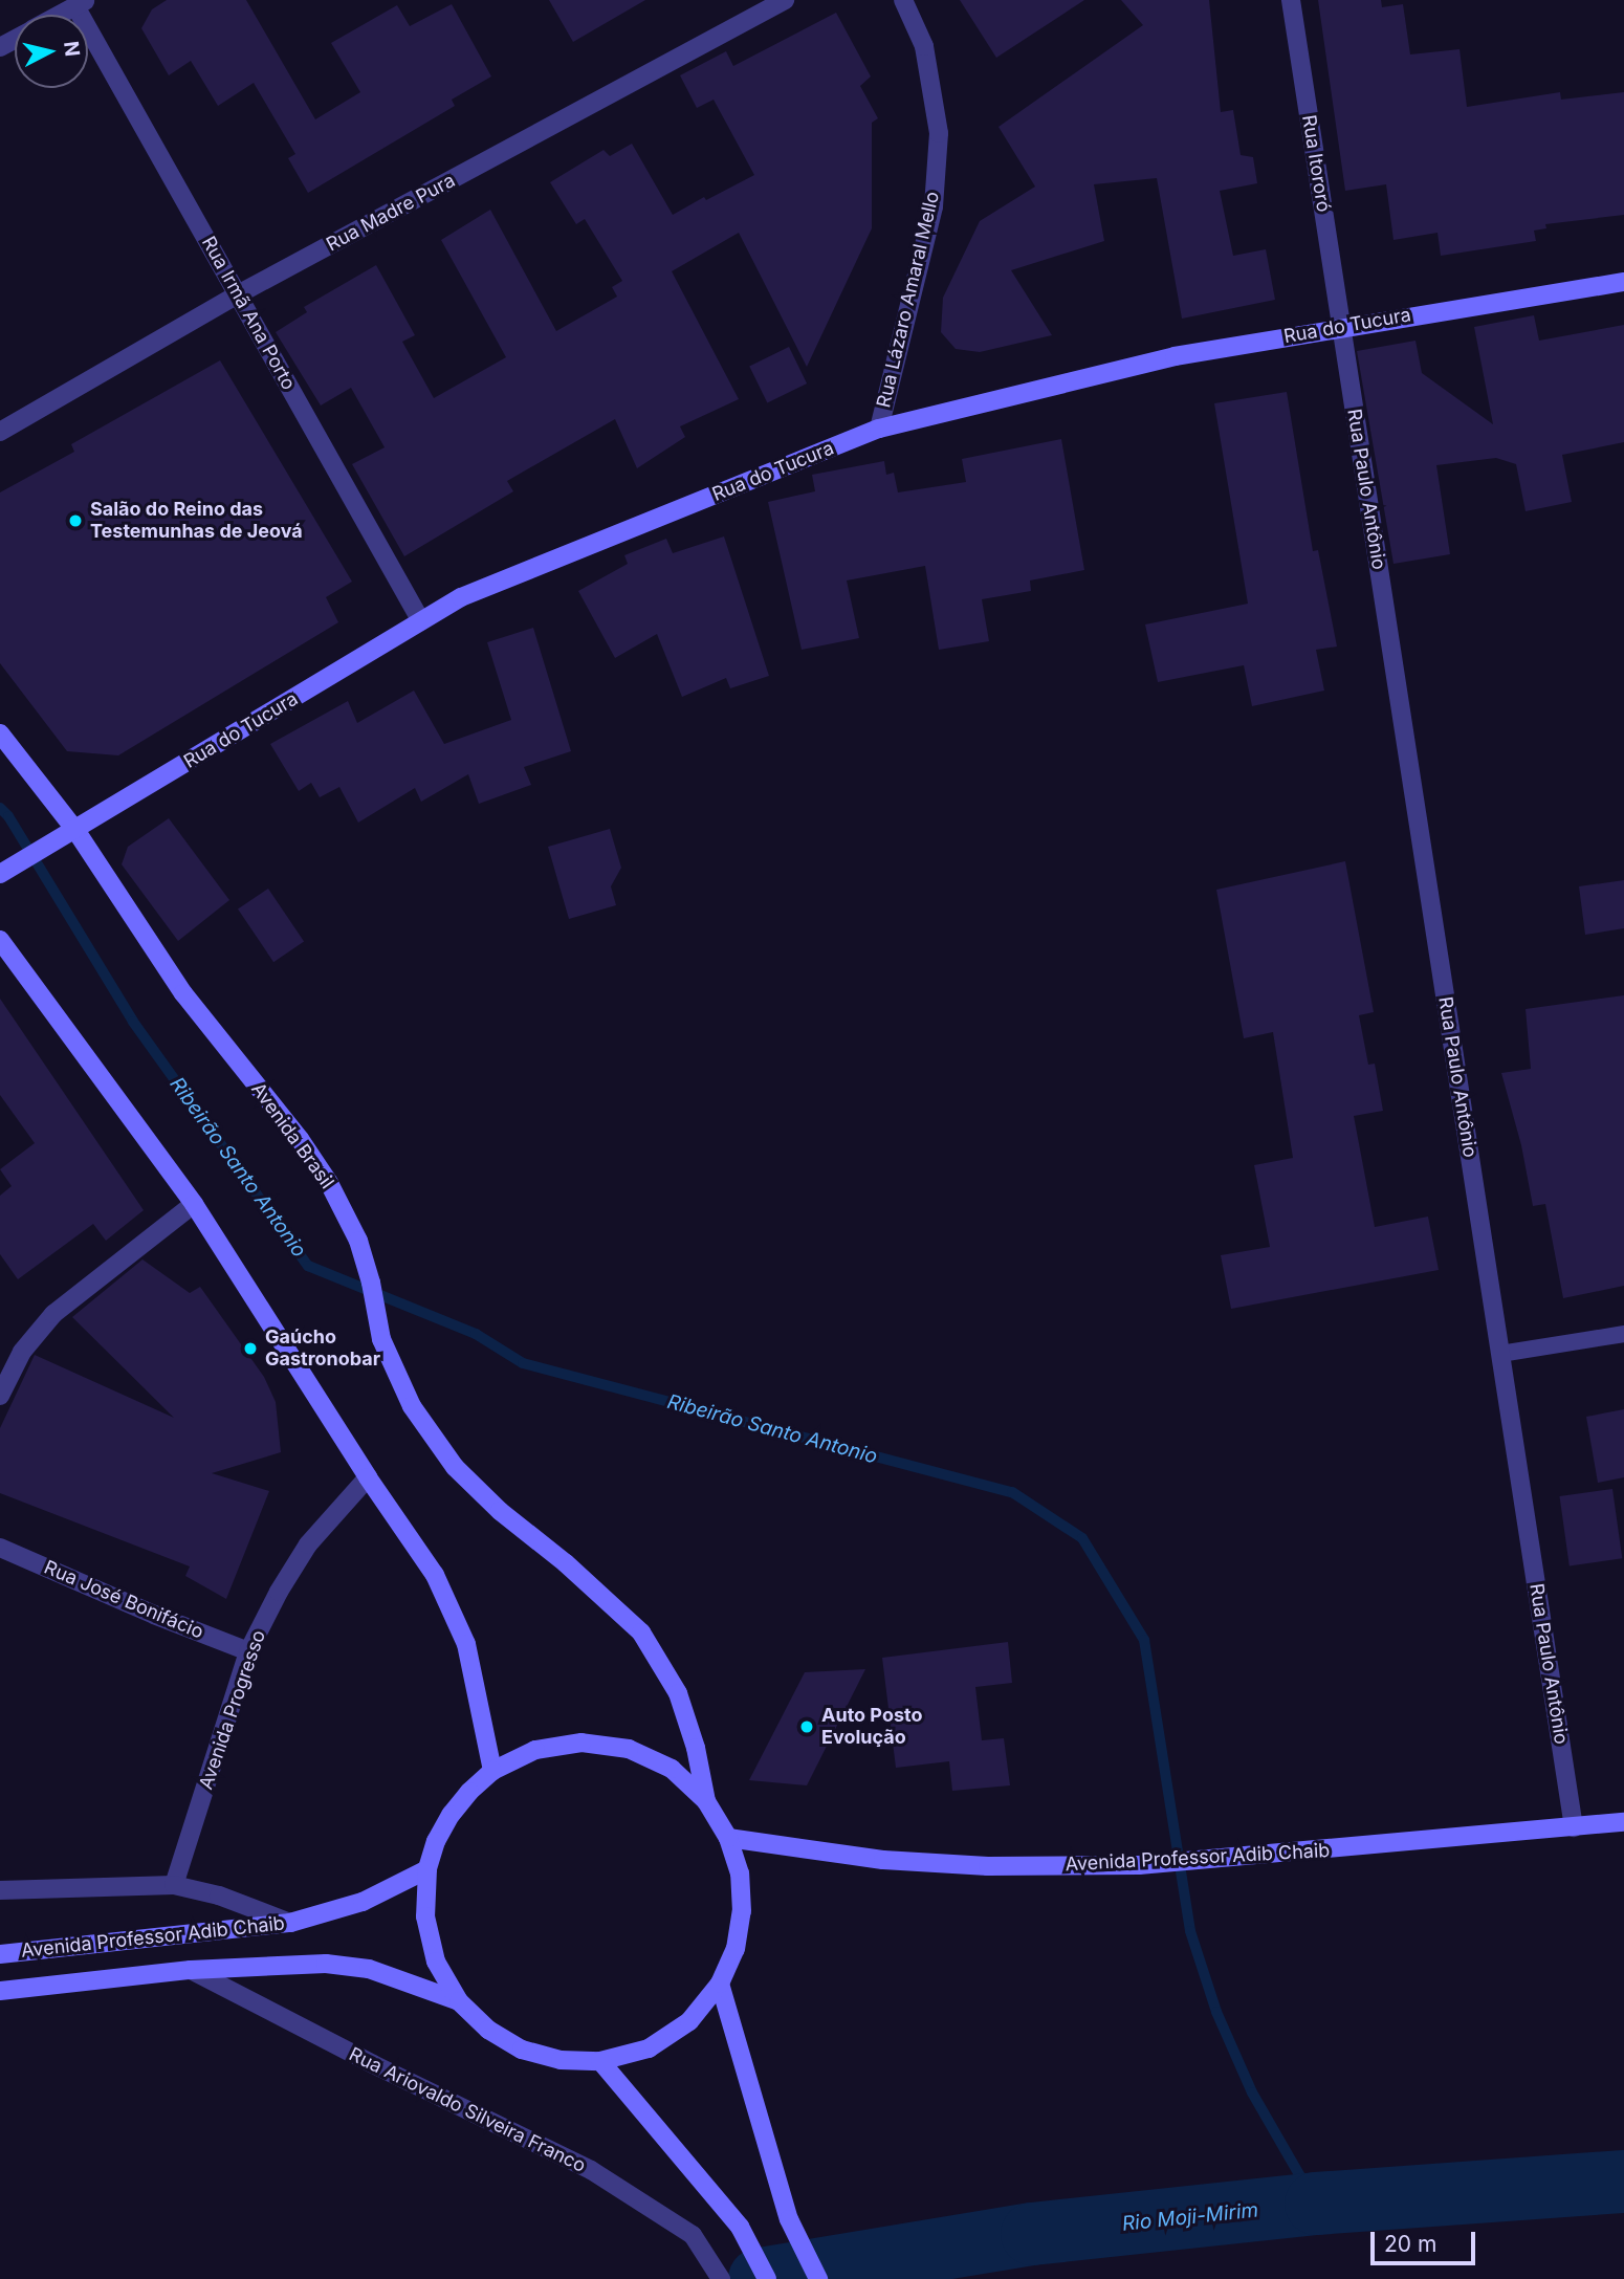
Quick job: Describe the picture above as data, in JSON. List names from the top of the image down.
{
  "streets": {
    "main road": ["Rua do Tucura", "Avenida Brasil", "Avenida Professor Adib Chaib"],
    "street": [
      "Rua Itororó",
      "Rua Madre Pura",
      "Rua Lázaro Amaral Mello",
      "Rua Irmã Ana Porto",
      "Rua Paulo Antônio",
      "Rua José Bonifácio",
      "Avenida Progresso",
      "Rua Ariovaldo Silveira Franco"
    ]
  },
  "crossings": [
    ["Rua Itororó", "Rua do Tucura"],
    ["Rua Itororó", "Rua Paulo Antônio"],
    ["Rua Madre Pura", "Rua Irmã Ana Porto"],
    ["Rua Lázaro Amaral Mello", "Rua do Tucura"],
    ["Rua Irmã Ana Porto", "Rua do Tucura"],
    ["Rua do Tucura", "Rua Paulo Antônio"],
    ["Rua do Tucura", "Avenida Brasil"],
    ["Rua Paulo Antônio", "Avenida Professor Adib Chaib"],
    ["Rua José Bonifácio", "Avenida Progresso"],
    ["Avenida Professor Adib Chaib", "Rua Ariovaldo Silveira Franco"]
  ],
  "water": ["Ribeirão Santo Antonio", "Rio Moji-Mirim"],
  "places": ["Salão do Reino das Testemunhas de Jeová", "Gaúcho Gastronobar", "Auto Posto Evolução"],
  "scale_bar": "20 m",
  "north": "right"
}
